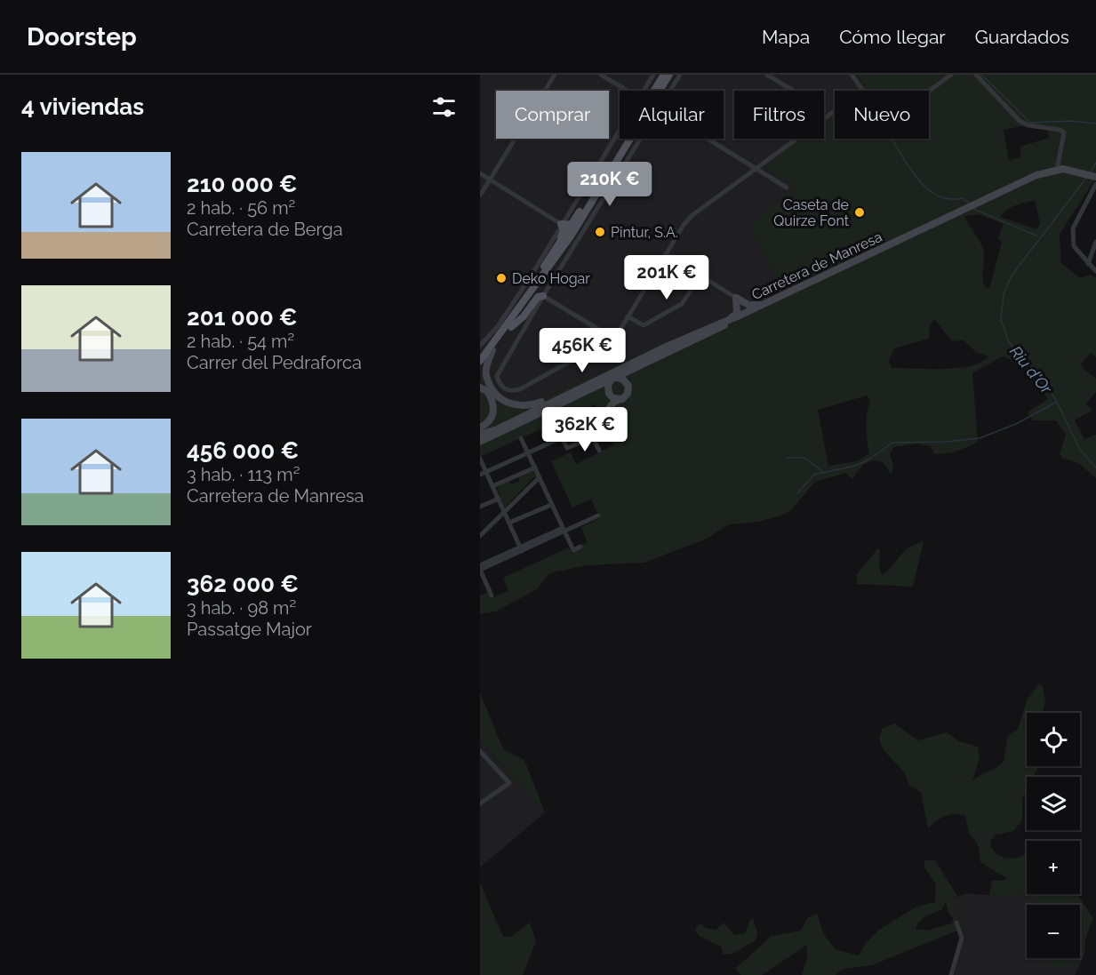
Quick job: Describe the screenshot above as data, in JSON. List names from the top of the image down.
{
  "streets": {
    "main road": ["Carretera de Manresa"]
  },
  "water": ["Riu d'Or"],
  "places": ["Caseta de Quirze Font", "Pintur, S.A.", "Deko Hogar"],
  "page": {
    "header": "Doorstep",
    "nav": ["Mapa", "Cómo llegar", "Guardados"],
    "heading": "4 viviendas",
    "chip": [
      "Comprar",
      "Alquilar",
      "Filtros",
      "Nuevo"
    ],
    "list": [
      {
        "name": "210 000 €",
        "note": "2 hab. · 56 m² · Carretera de Berga"
      },
      {
        "name": "201 000 €",
        "note": "2 hab. · 54 m² · Carrer del Pedraforca"
      },
      {
        "name": "456 000 €",
        "note": "3 hab. · 113 m² · Carretera de Manresa"
      },
      {
        "name": "362 000 €",
        "note": "3 hab. · 98 m² · Passatge Major"
      }
    ],
    "price": [
      "210K €",
      "201K €",
      "456K €",
      "362K €"
    ],
    "map_buttons": ["+", "−"]
  }
}
